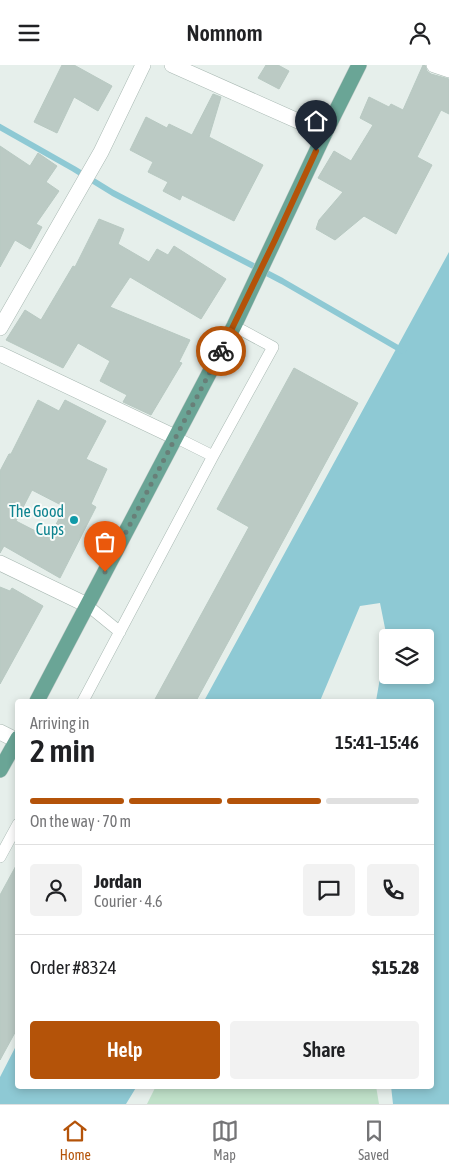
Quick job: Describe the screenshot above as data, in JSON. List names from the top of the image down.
{
  "places": ["The Good Cups"],
  "page": {
    "header": "Nomnom",
    "heading": ["2 min", "Arriving in", "15:41–15:46"],
    "panel": [
      "Jordan",
      "Courier · 4.6",
      "Order #8324",
      "$15.28"
    ],
    "bar": "On the way · 70 m",
    "buttons": ["Help", "Share"],
    "tabs": ["Home", "Map", "Saved"]
  }
}
